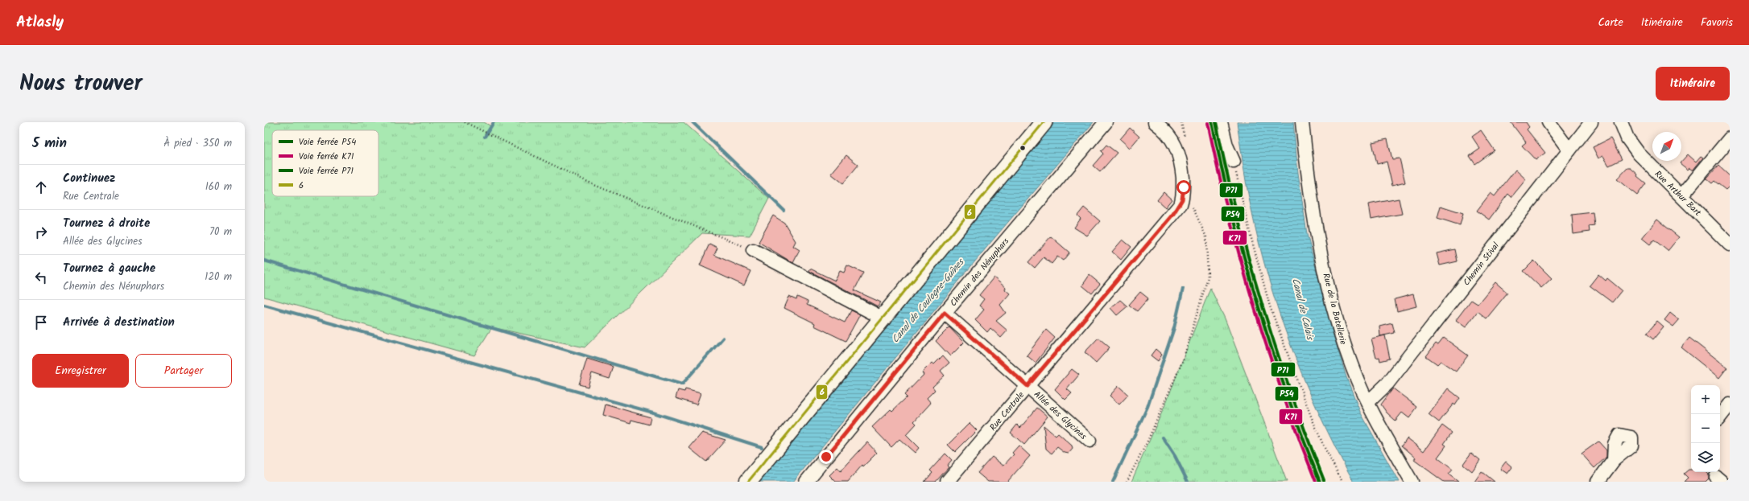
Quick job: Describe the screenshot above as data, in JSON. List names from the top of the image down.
{
  "streets": {
    "street": [
      "Rue Arthur Bart",
      "Chemin Stival",
      "Chemin des Nénuphars",
      "Rue de la Batellerie",
      "Rue Centrale",
      "Allée des Glycines"
    ]
  },
  "crossings": [
    ["Chemin Stival", "Rue de la Batellerie"],
    ["Chemin des Nénuphars", "Allée des Glycines"],
    ["Rue Centrale", "Allée des Glycines"]
  ],
  "water": ["Canal de Coulogne-Guînes", "Canal de Calais"],
  "lines": [
    "rail line P54",
    "rail line P71",
    "transit line 6",
    "rail line K71"
  ],
  "legend": [
    "Voie ferrée P54",
    "Voie ferrée K71",
    "Voie ferrée P71",
    "6"
  ],
  "north": "top right",
  "page": {
    "header": "Atlasly",
    "nav": ["Carte", "Itinéraire", "Favoris"],
    "title": "Nous trouver",
    "buttons": [
      "Itinéraire",
      ["Enregistrer", "Partager"]
    ],
    "heading": ["5 min", "À pied · 350 m"],
    "list": [
      ["Continuez", "Rue Centrale", "160 m"],
      ["Tournez à droite", "Allée des Glycines", "70 m"],
      ["Tournez à gauche", "Chemin des Nénuphars", "120 m"],
      "Arrivée à destination"
    ],
    "map_buttons": ["+", "−"]
  }
}
